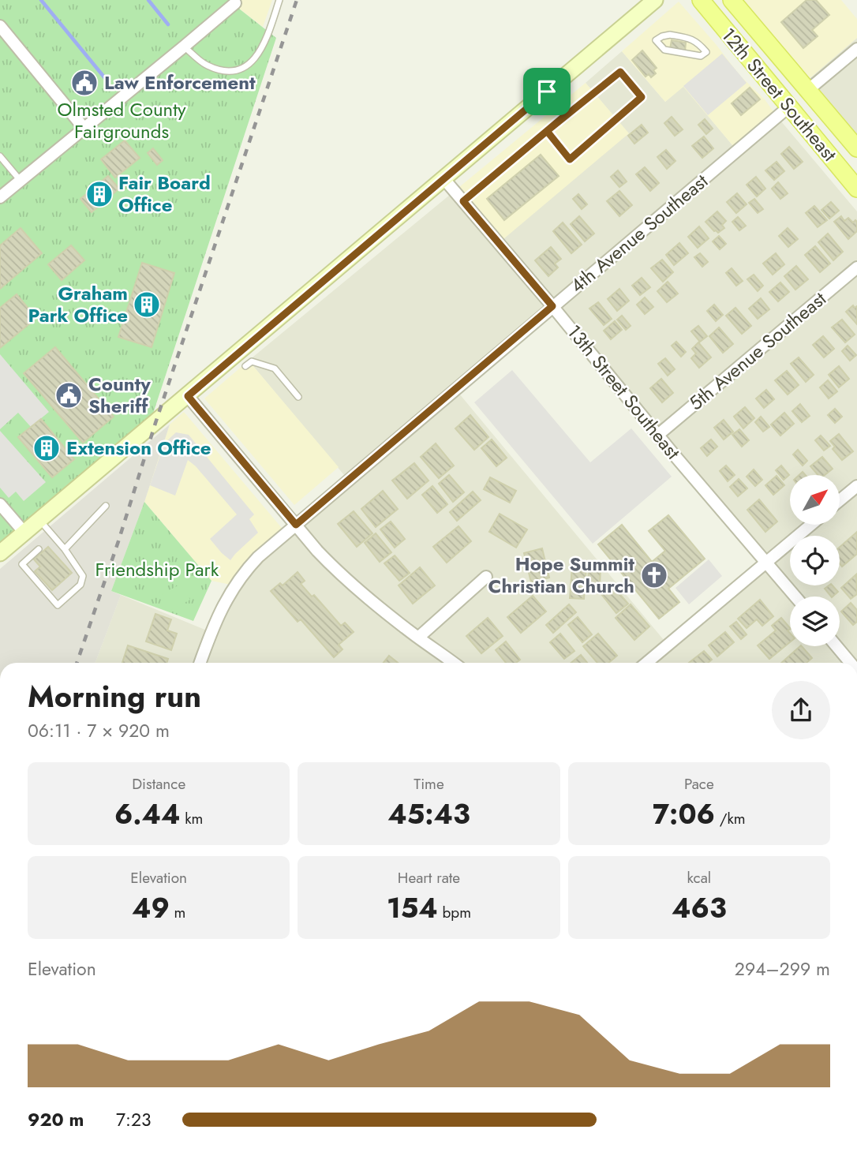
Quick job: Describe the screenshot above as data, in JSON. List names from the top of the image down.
{
  "streets": {
    "main road": ["12th Street Southeast"],
    "street": ["4th Avenue Southeast", "5th Avenue Southeast", "13th Street Southeast"]
  },
  "crossings": [
    ["12th Street Southeast", "4th Avenue Southeast"],
    ["4th Avenue Southeast", "13th Street Southeast"],
    ["5th Avenue Southeast", "13th Street Southeast"]
  ],
  "parks": ["Olmsted County Fairgrounds", "Friendship Park"],
  "places": {
    "public building": ["Law Enforcement", "County Sheriff"],
    "building": ["Fair Board Office", "Graham Park Office", "Extension Office"],
    "church": ["Hope Summit Christian Church"]
  },
  "north": "top right",
  "page": {
    "heading": ["Morning run", "06:11 · 7 × 920 m"],
    "stats": [
      ["Distance", "6.44 km"],
      ["Time", "45:43"],
      ["Pace", "7:06 /km"],
      ["Elevation", "49 m"],
      ["Heart rate", "154 bpm"],
      ["kcal", "463"]
    ],
    "chart": ["Elevation", "294–299 m"],
    "list": [
      {
        "name": "920 m",
        "note": "7:23"
      }
    ]
  }
}
